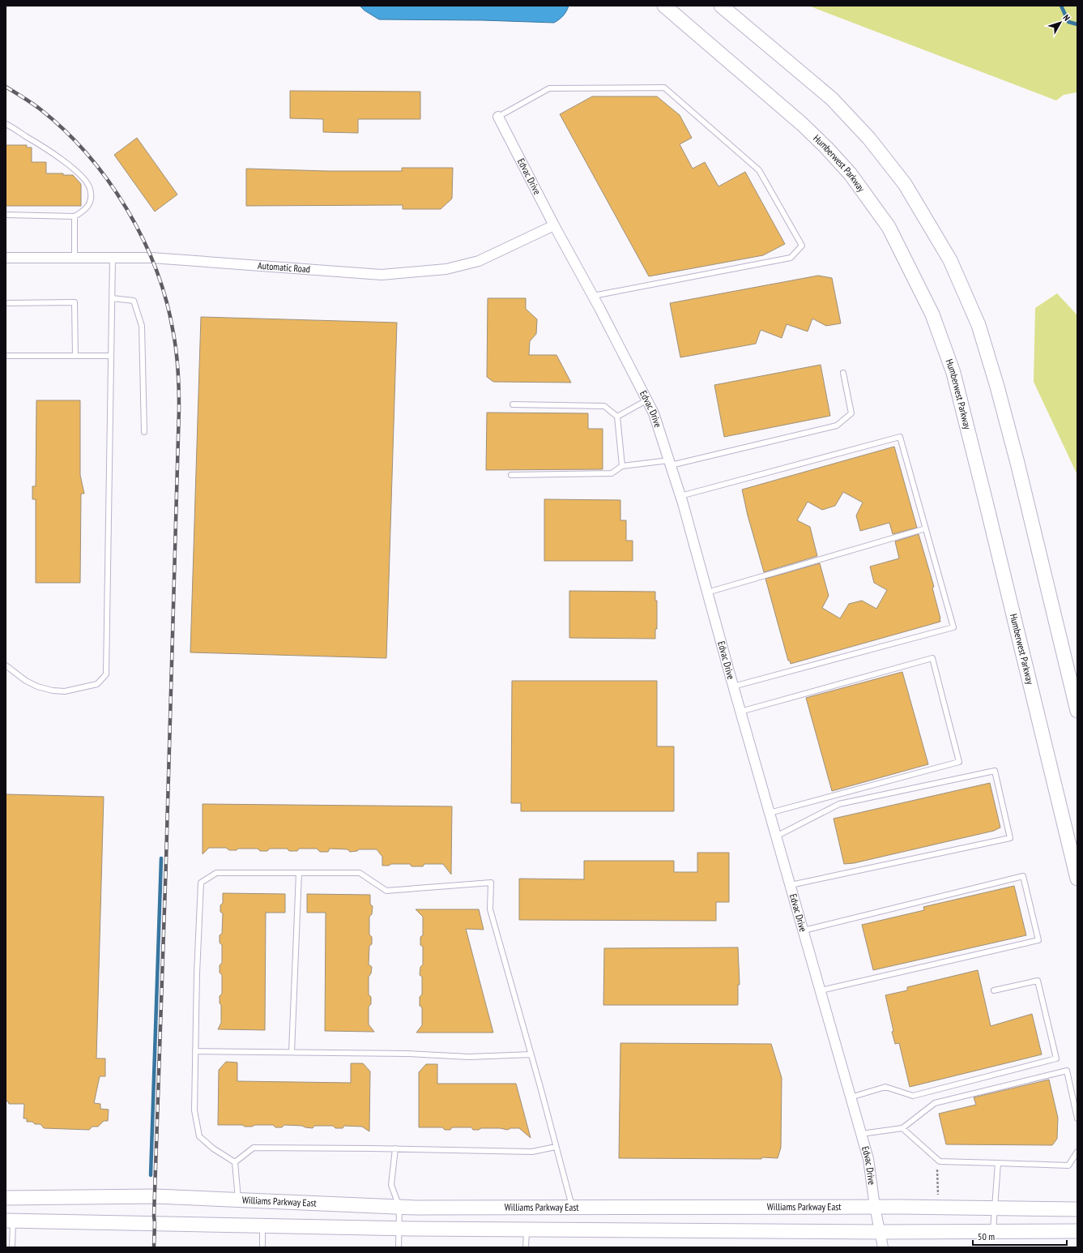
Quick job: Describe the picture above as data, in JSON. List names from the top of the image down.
{
  "streets": {
    "main road": ["Humberwest Parkway", "Williams Parkway East"],
    "street": ["Edvac Drive", "Automatic Road"]
  },
  "crossings": [
    ["Edvac Drive", "Automatic Road"],
    ["Edvac Drive", "Williams Parkway East"]
  ],
  "scale_bar": "50 m",
  "north": "top right"
}
